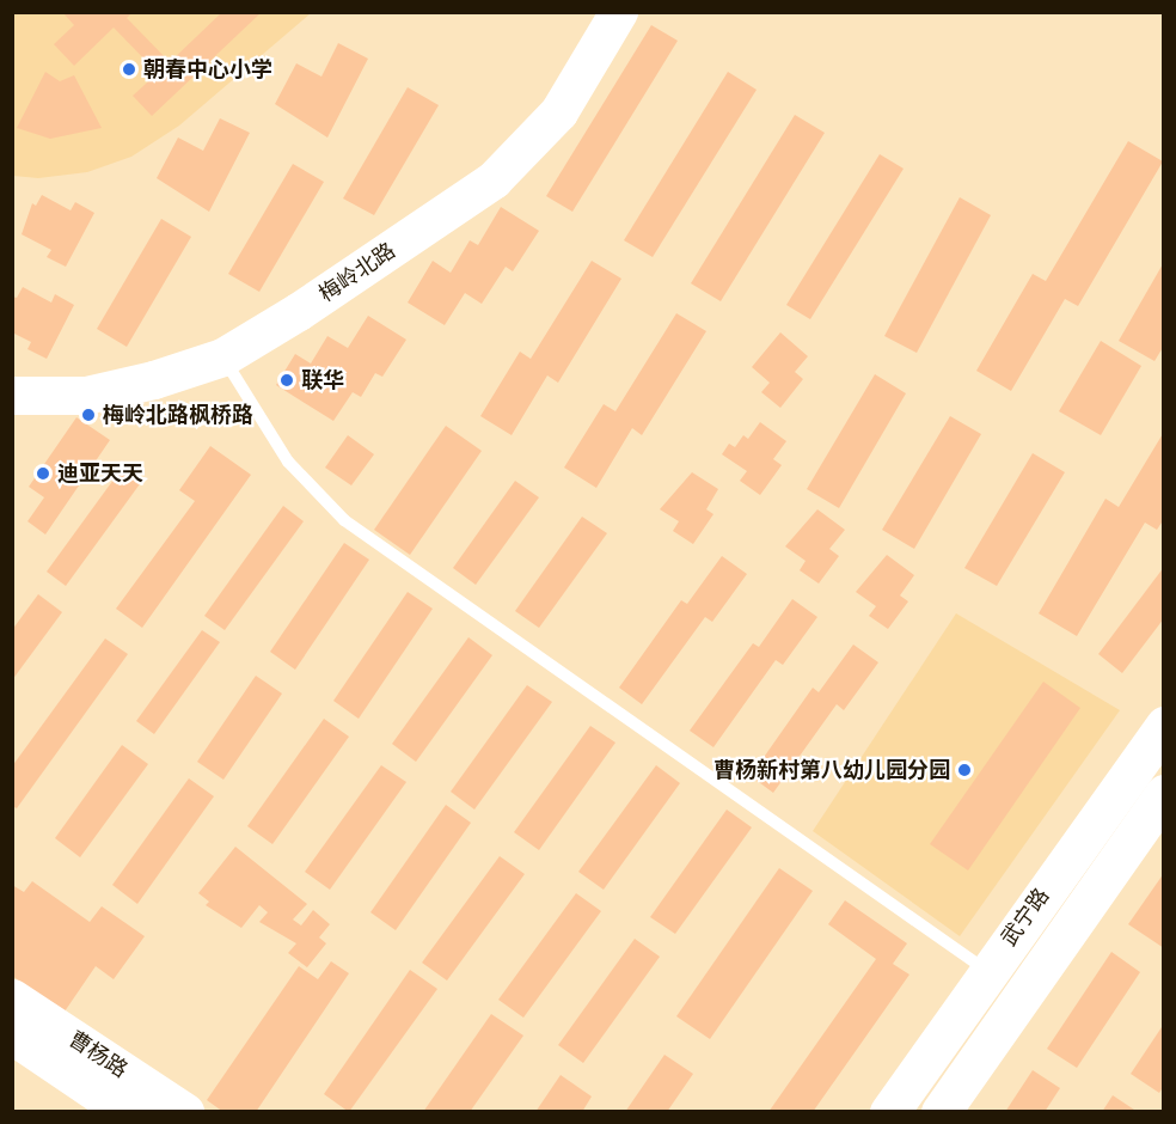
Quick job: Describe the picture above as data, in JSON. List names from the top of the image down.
{
  "streets": {
    "main road": ["武宁路", "曹杨路"],
    "street": ["梅岭北路"]
  },
  "places": [
    "朝春中心小学",
    "联华",
    "梅岭北路枫桥路",
    "迪亚天天",
    "曹杨新村第八幼儿园分园"
  ]
}
